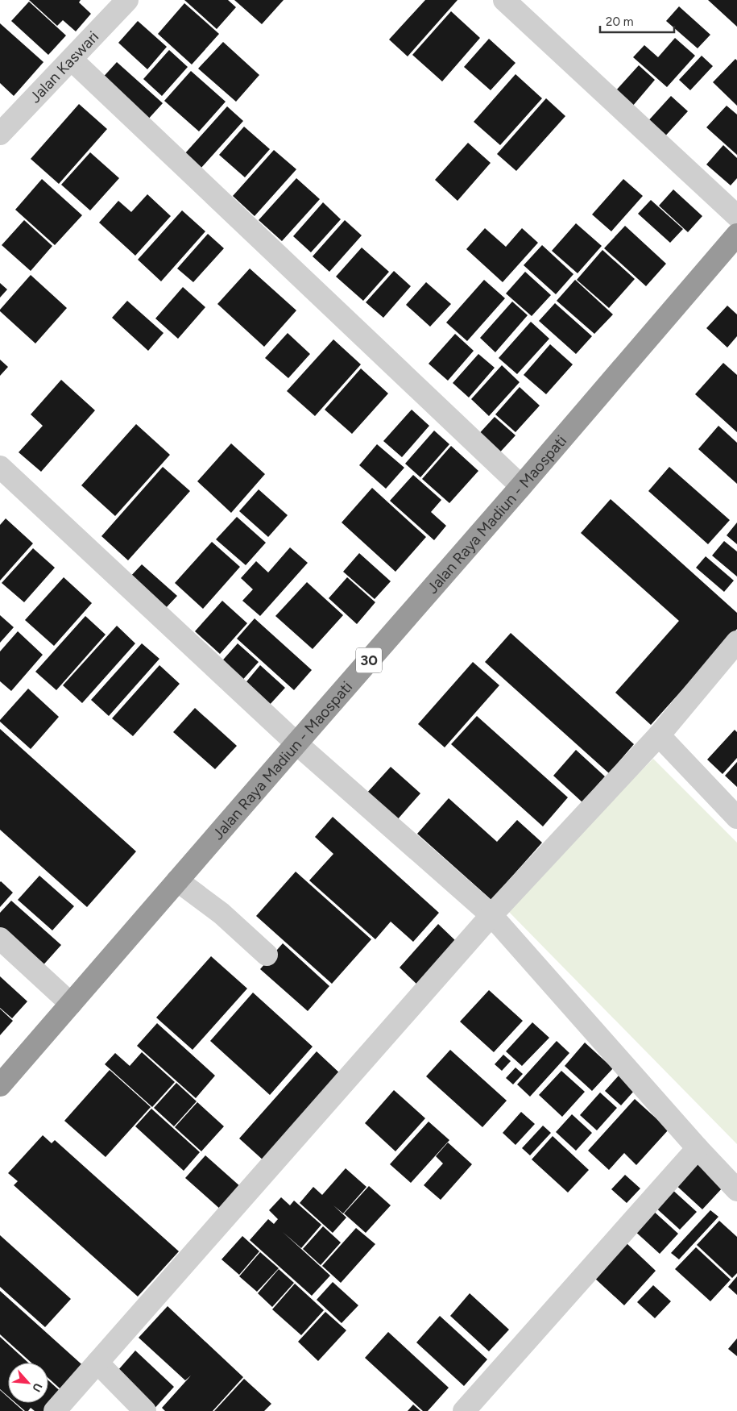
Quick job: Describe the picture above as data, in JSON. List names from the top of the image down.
{
  "streets": {
    "highway": ["Jalan Raya Madiun - Maospati", "30"],
    "street": ["Jalan Kaswari"]
  },
  "scale_bar": "20 m",
  "north": "bottom right"
}
